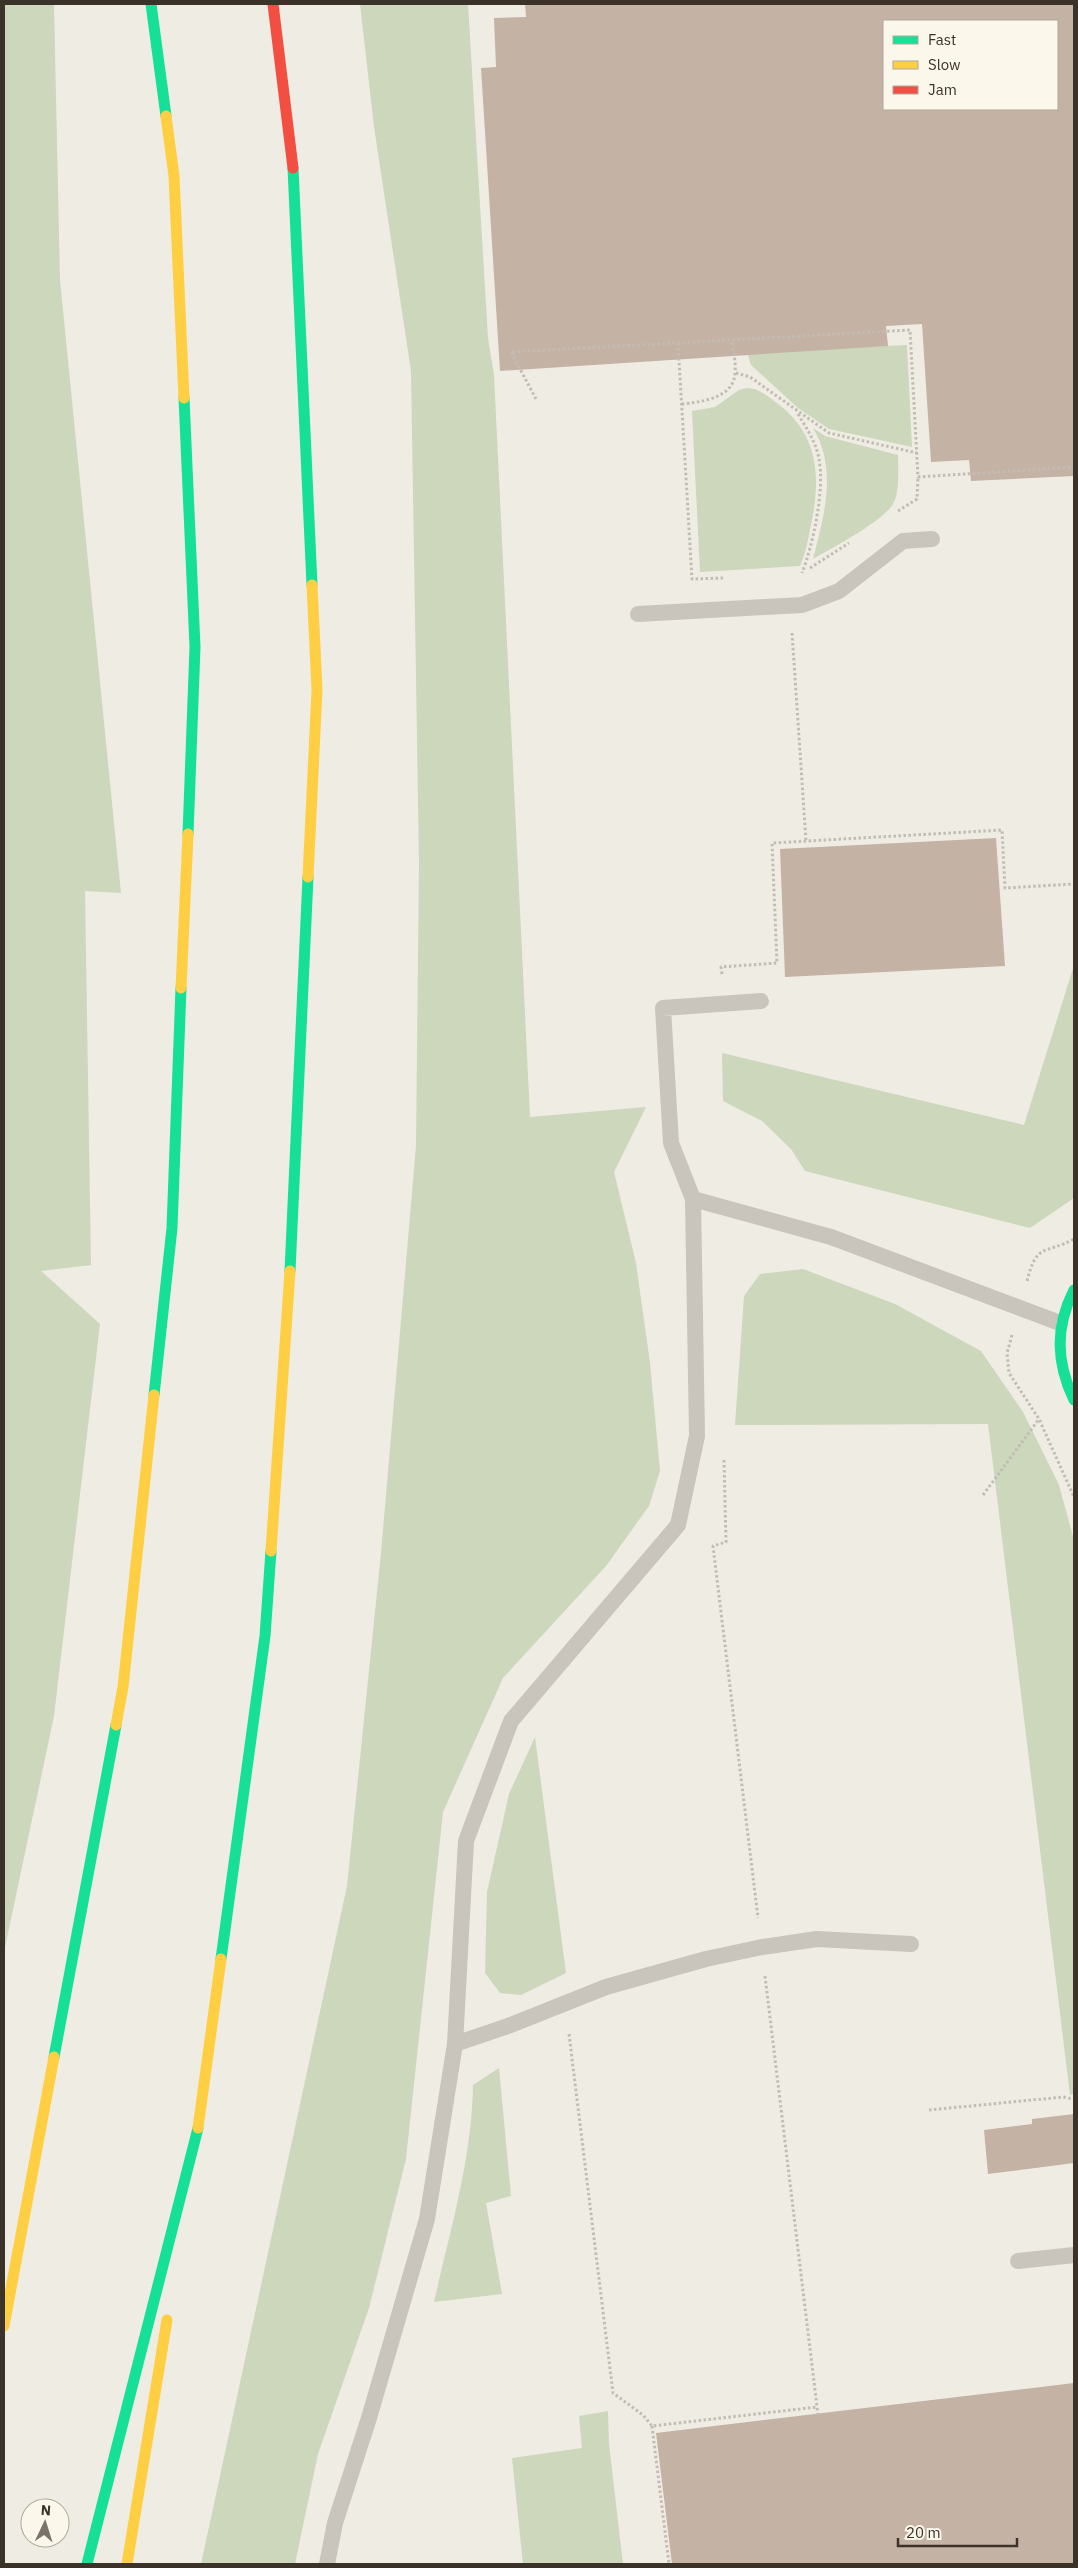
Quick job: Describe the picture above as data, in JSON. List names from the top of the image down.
{
  "legend": ["Fast", "Slow", "Jam"],
  "scale_bar": "20 m",
  "north": "top"
}
